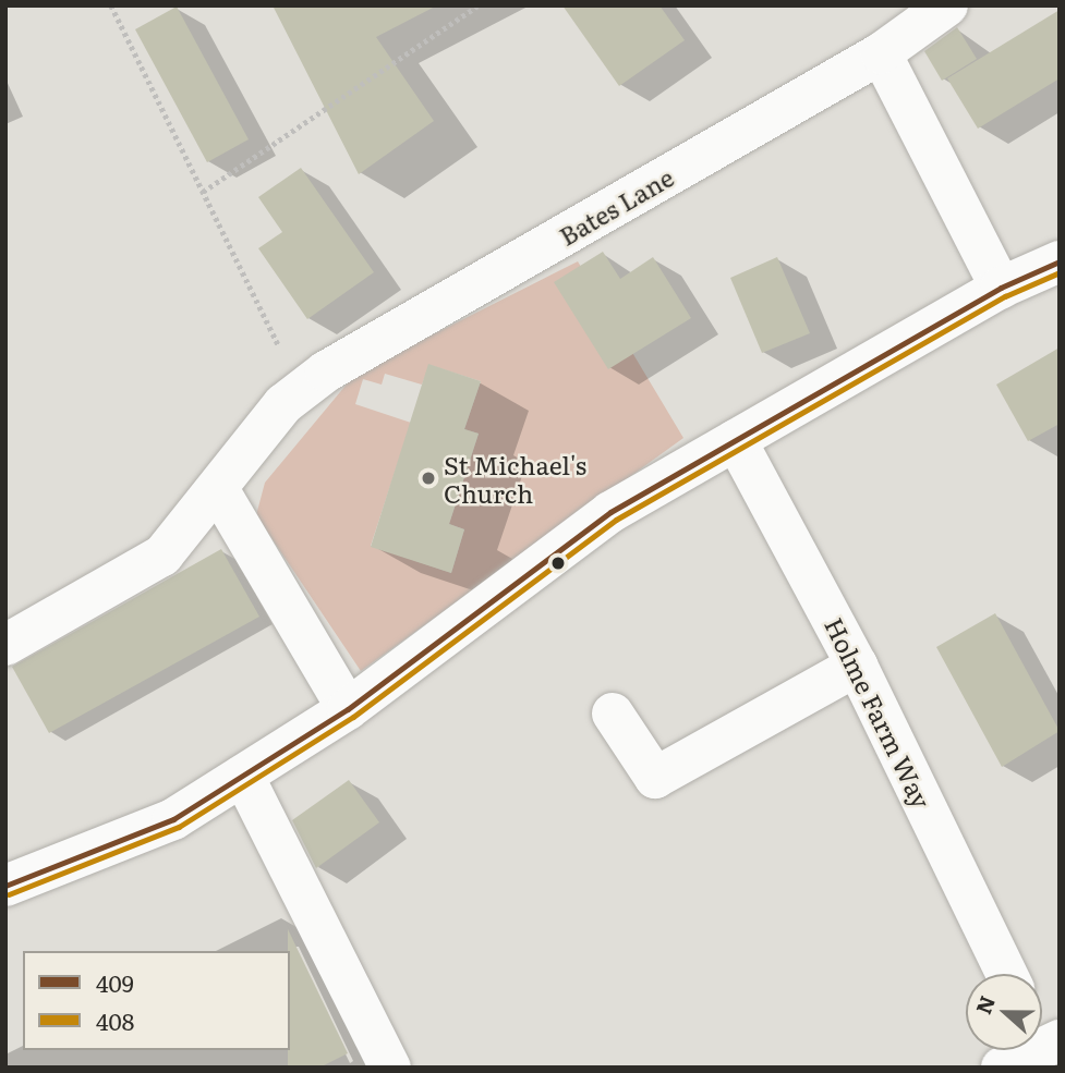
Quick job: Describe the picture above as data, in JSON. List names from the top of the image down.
{
  "streets": {
    "street": ["Bates Lane", "Holme Farm Way"]
  },
  "places": ["St Michael's Church"],
  "lines": ["transit line 409", "transit line 408"],
  "legend": ["409", "408"],
  "north": "left"
}
